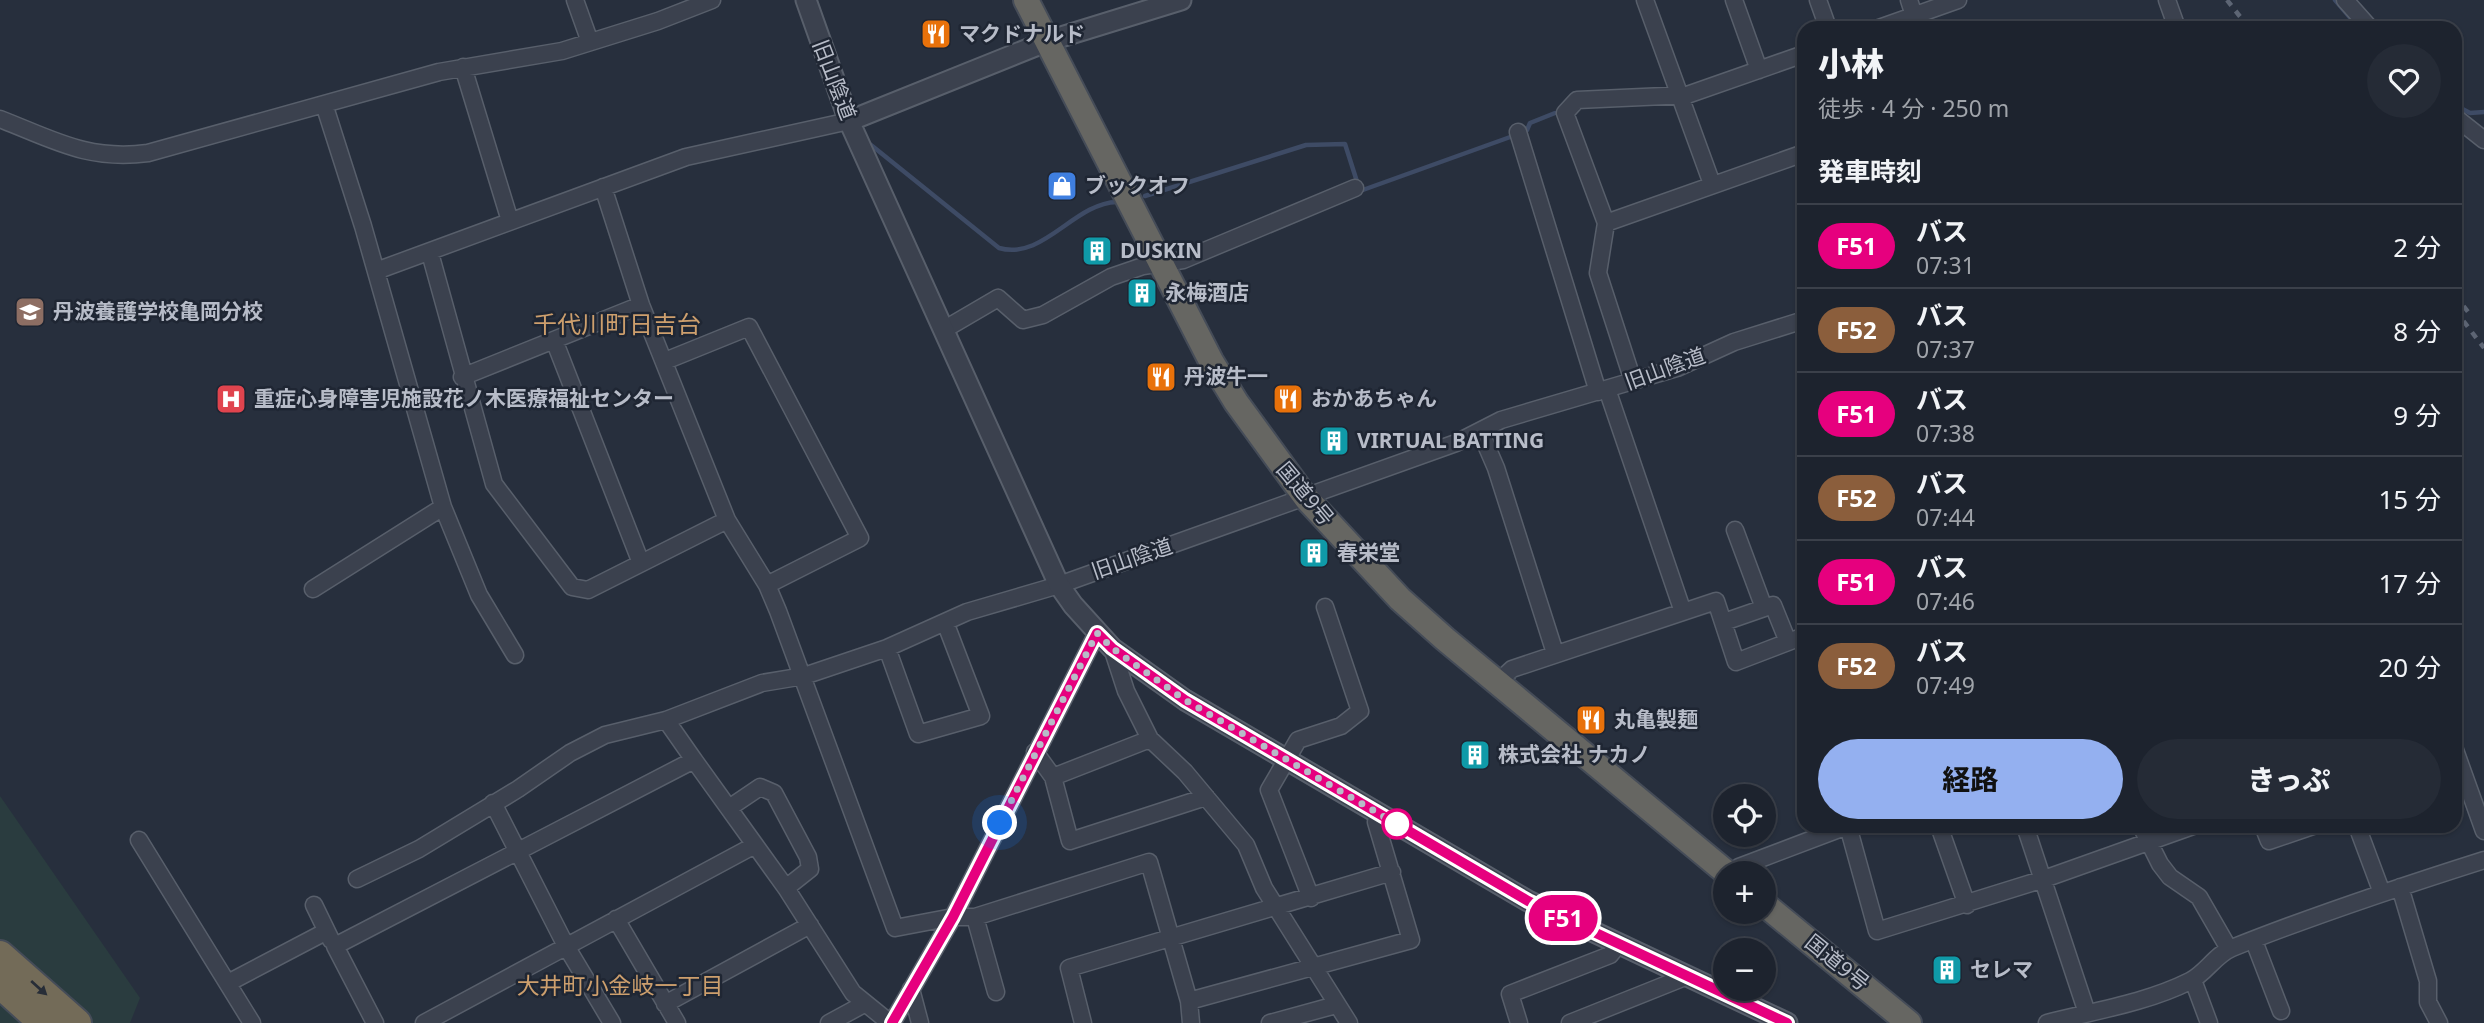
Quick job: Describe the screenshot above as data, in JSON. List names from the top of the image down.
{
  "streets": {
    "highway": ["国道9号"],
    "street": ["旧山陰道"]
  },
  "crossings": [
    ["旧山陰道", "国道9号"]
  ],
  "districts": ["千代川町日吉台", "大井町小金岐一丁目"],
  "places": {
    "restaurant": [
      "マクドナルド",
      "丹波牛一",
      "おかあちゃん",
      "丸亀製麺"
    ],
    "shop": ["ブックオフ"],
    "building": [
      "DUSKIN",
      "永梅酒店",
      "VIRTUAL BATTING",
      "春栄堂",
      "株式会社 ナカノ",
      "セレマ"
    ],
    "school or university": ["丹波養護学校亀岡分校"],
    "hospital": ["重症心身障害児施設花ノ木医療福祉センター"]
  },
  "lines": ["bus line F51"],
  "page": {
    "on_map": "F51",
    "heading": [
      ["小林", "徒歩 · 4 分 · 250 m"],
      "発車時刻"
    ],
    "list": [
      {
        "mark": "F51",
        "name": "バス",
        "note": "07:31",
        "value": "2 分"
      },
      {
        "mark": "F52",
        "name": "バス",
        "note": "07:37",
        "value": "8 分"
      },
      {
        "mark": "F51",
        "name": "バス",
        "note": "07:38",
        "value": "9 分"
      },
      {
        "mark": "F52",
        "name": "バス",
        "note": "07:44",
        "value": "15 分"
      },
      {
        "mark": "F51",
        "name": "バス",
        "note": "07:46",
        "value": "17 分"
      },
      {
        "mark": "F52",
        "name": "バス",
        "note": "07:49",
        "value": "20 分"
      }
    ],
    "buttons": ["経路", "きっぷ"],
    "map_buttons": ["+", "−"]
  }
}
